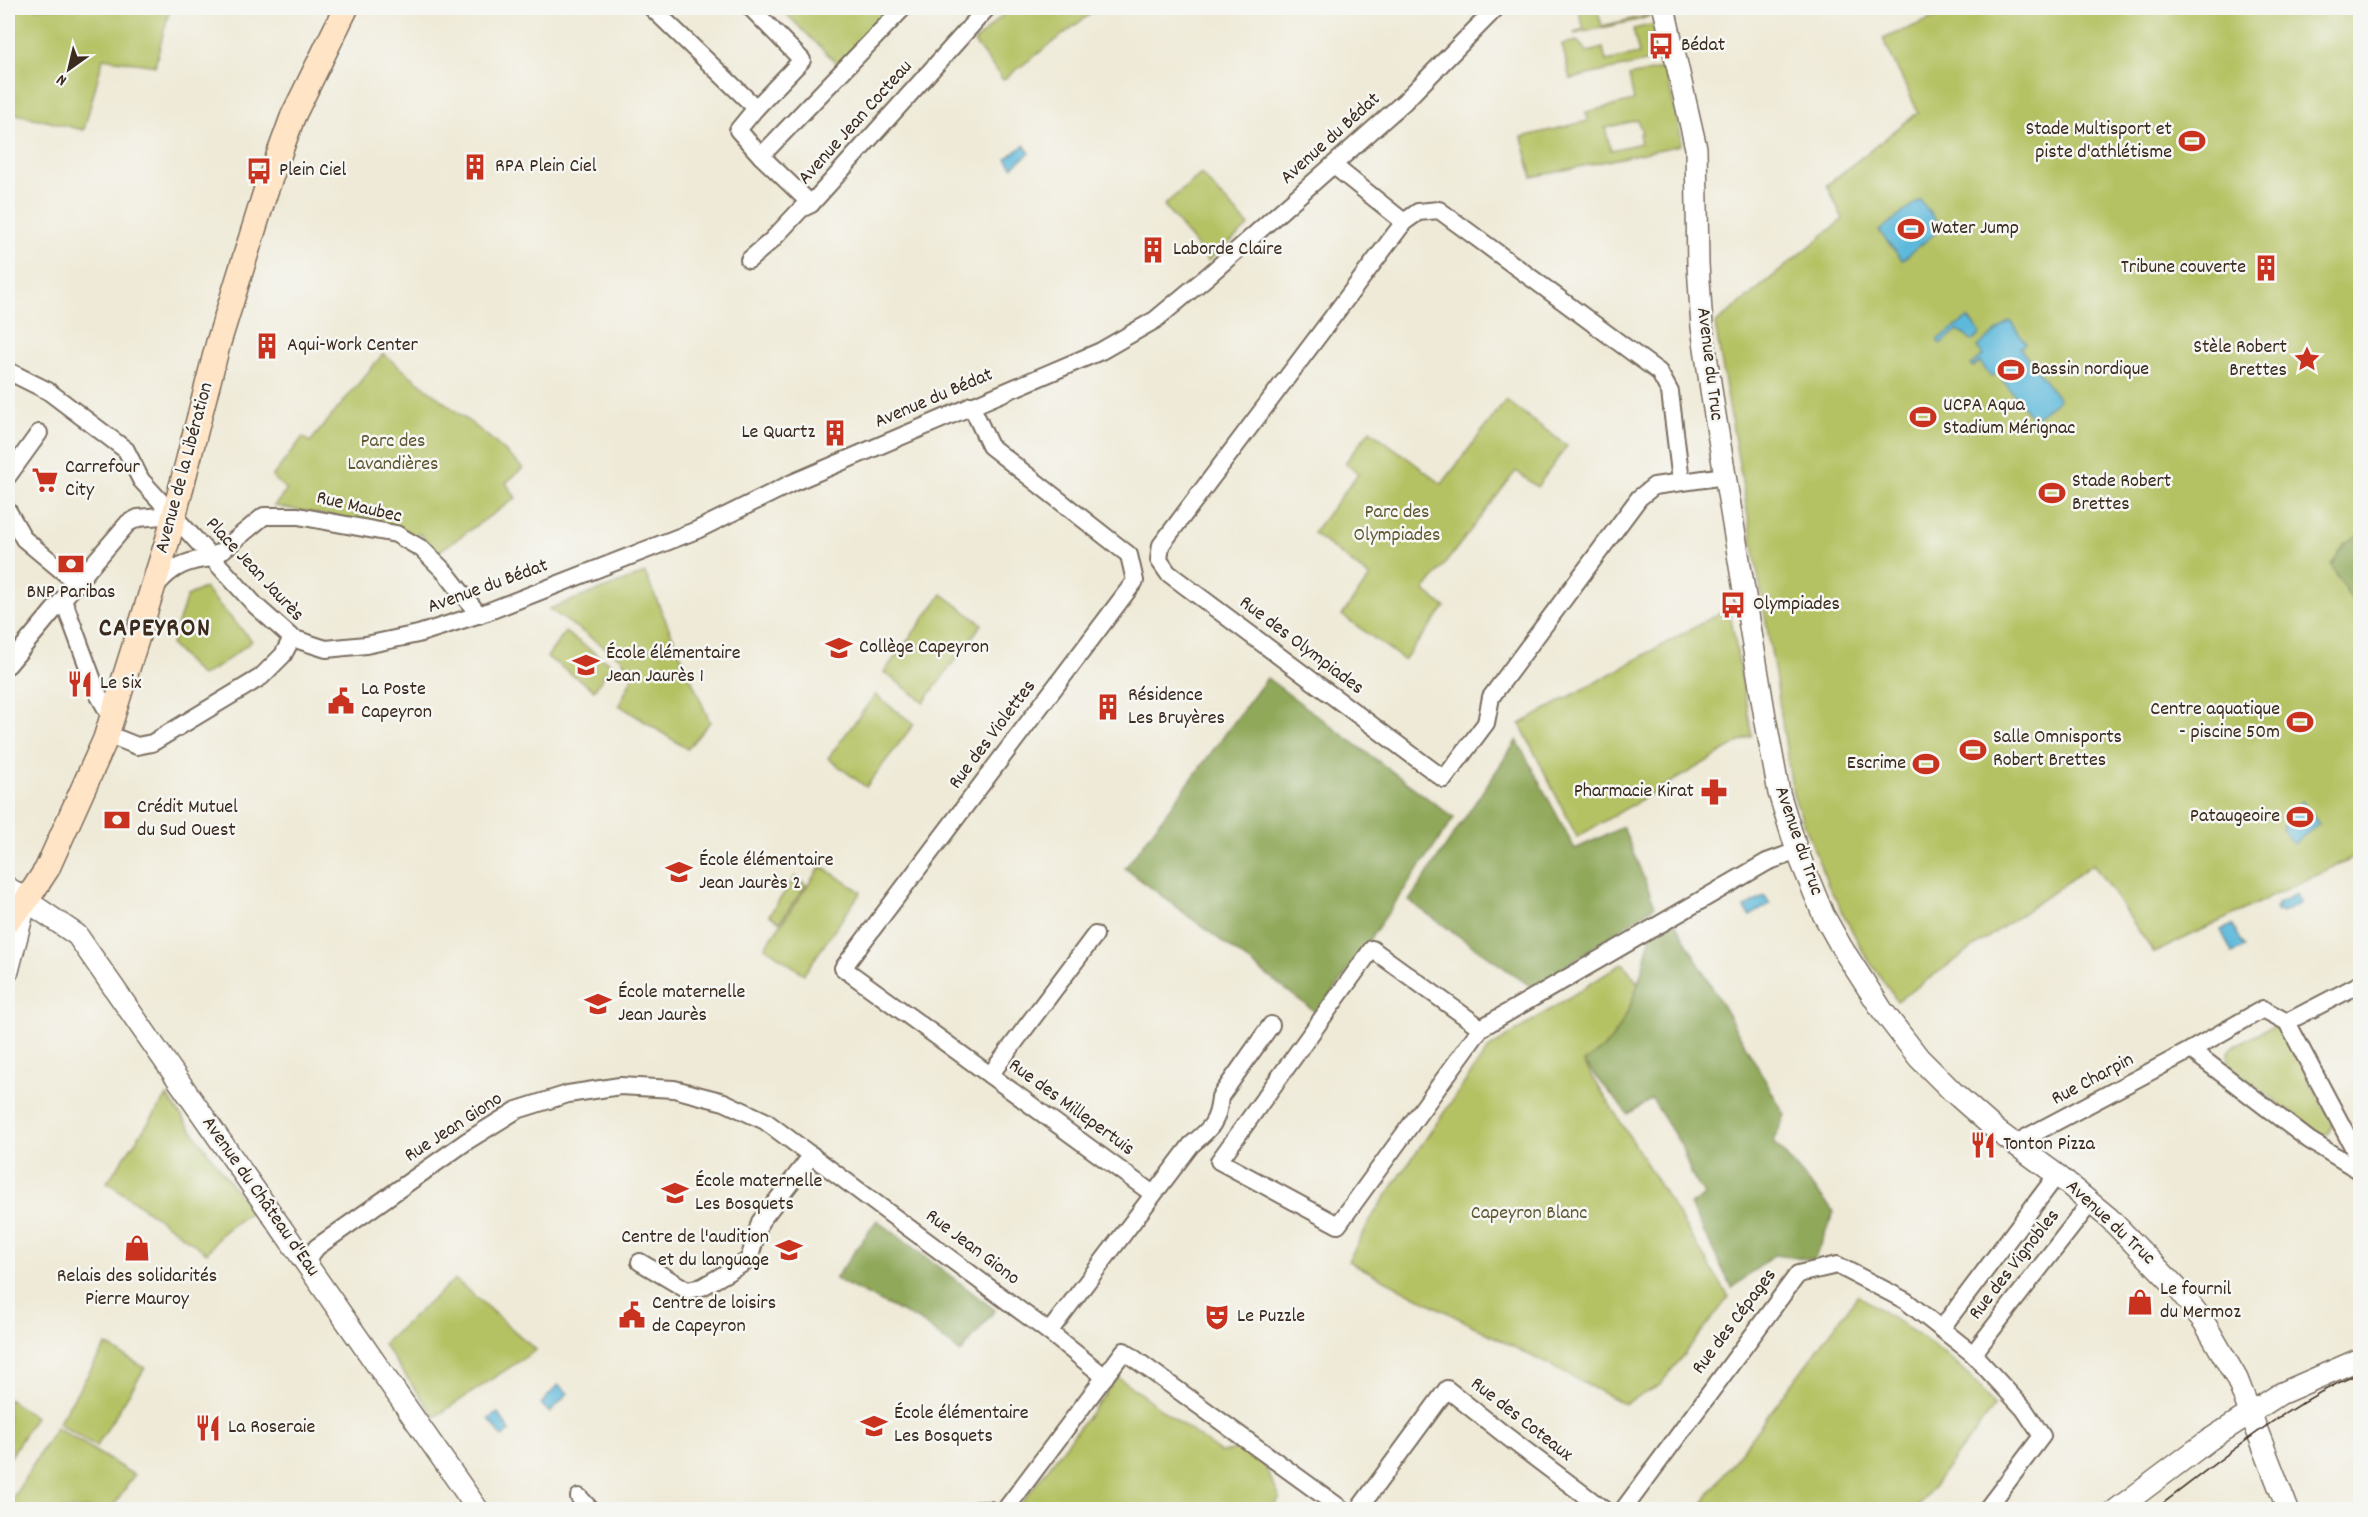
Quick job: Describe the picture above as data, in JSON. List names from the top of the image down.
{
  "streets": {
    "main road": ["Avenue de la Libération"],
    "street": [
      "Avenue Jean Cocteau",
      "Avenue du Bédat",
      "Avenue du Truc",
      "Rue Maubec",
      "Place Jean Jaurès",
      "Rue des Olympiades",
      "Rue des Violettes",
      "Rue Charpin",
      "Rue des Millepertuis",
      "Rue Jean Giono",
      "Avenue du Château d'Eau",
      "Rue des Vignobles",
      "Rue des Cépages",
      "Rue des Coteaux"
    ]
  },
  "crossings": [
    ["Avenue du Bédat", "Rue Maubec"],
    ["Avenue du Bédat", "Place Jean Jaurès"],
    ["Avenue du Bédat", "Rue des Violettes"],
    ["Avenue du Truc", "Rue des Olympiades"],
    ["Avenue du Truc", "Rue Charpin"],
    ["Avenue du Truc", "Rue des Vignobles"],
    ["Avenue de la Libération", "Place Jean Jaurès"],
    ["Avenue de la Libération", "Avenue du Château d'Eau"],
    ["Rue Maubec", "Place Jean Jaurès"],
    ["Rue des Violettes", "Rue des Millepertuis"],
    ["Rue Jean Giono", "Avenue du Château d'Eau"],
    ["Rue des Vignobles", "Rue des Cépages"]
  ],
  "districts": ["CAPEYRON"],
  "parks": ["Parc des Lavandières", "Parc des Olympiades", "Capeyron Blanc"],
  "places": {
    "bus stop": ["Bédat", "Plein Ciel", "Olympiades"],
    "sports": [
      "Stade Multisport et piste d'athlétisme",
      "Water Jump",
      "Bassin nordique",
      "UCPA Aqua Stadium Mérignac",
      "Stade Robert Brettes",
      "Centre aquatique - piscine 50m",
      "Salle Omnisports Robert Brettes",
      "Escrime",
      "Pataugeoire"
    ],
    "building": [
      "RPA Plein Ciel",
      "Laborde Claire",
      "Tribune couverte",
      "Aqui-Work Center",
      "Le Quartz",
      "Résidence Les Bruyères"
    ],
    "place": ["Stèle Robert Brettes"],
    "supermarket": ["Carrefour City"],
    "bank": ["BNP Paribas", "Crédit Mutuel du Sud Ouest"],
    "school or university": [
      "Collège Capeyron",
      "École élémentaire Jean Jaurès 1",
      "École élémentaire Jean Jaurès 2",
      "École maternelle Jean Jaurès",
      "École maternelle Les Bosquets",
      "Centre de l'audition et du language",
      "École élémentaire Les Bosquets"
    ],
    "restaurant": ["Le Six", "Tonton Pizza", "La Roseraie"],
    "public building": ["La Poste Capeyron", "Centre de loisirs de Capeyron"],
    "pharmacy": ["Pharmacie Kirat"],
    "shop": ["Relais des solidarités Pierre Mauroy", "Le fournil du Mermoz"],
    "theatre": ["Le Puzzle"]
  },
  "north": "bottom left"
}
